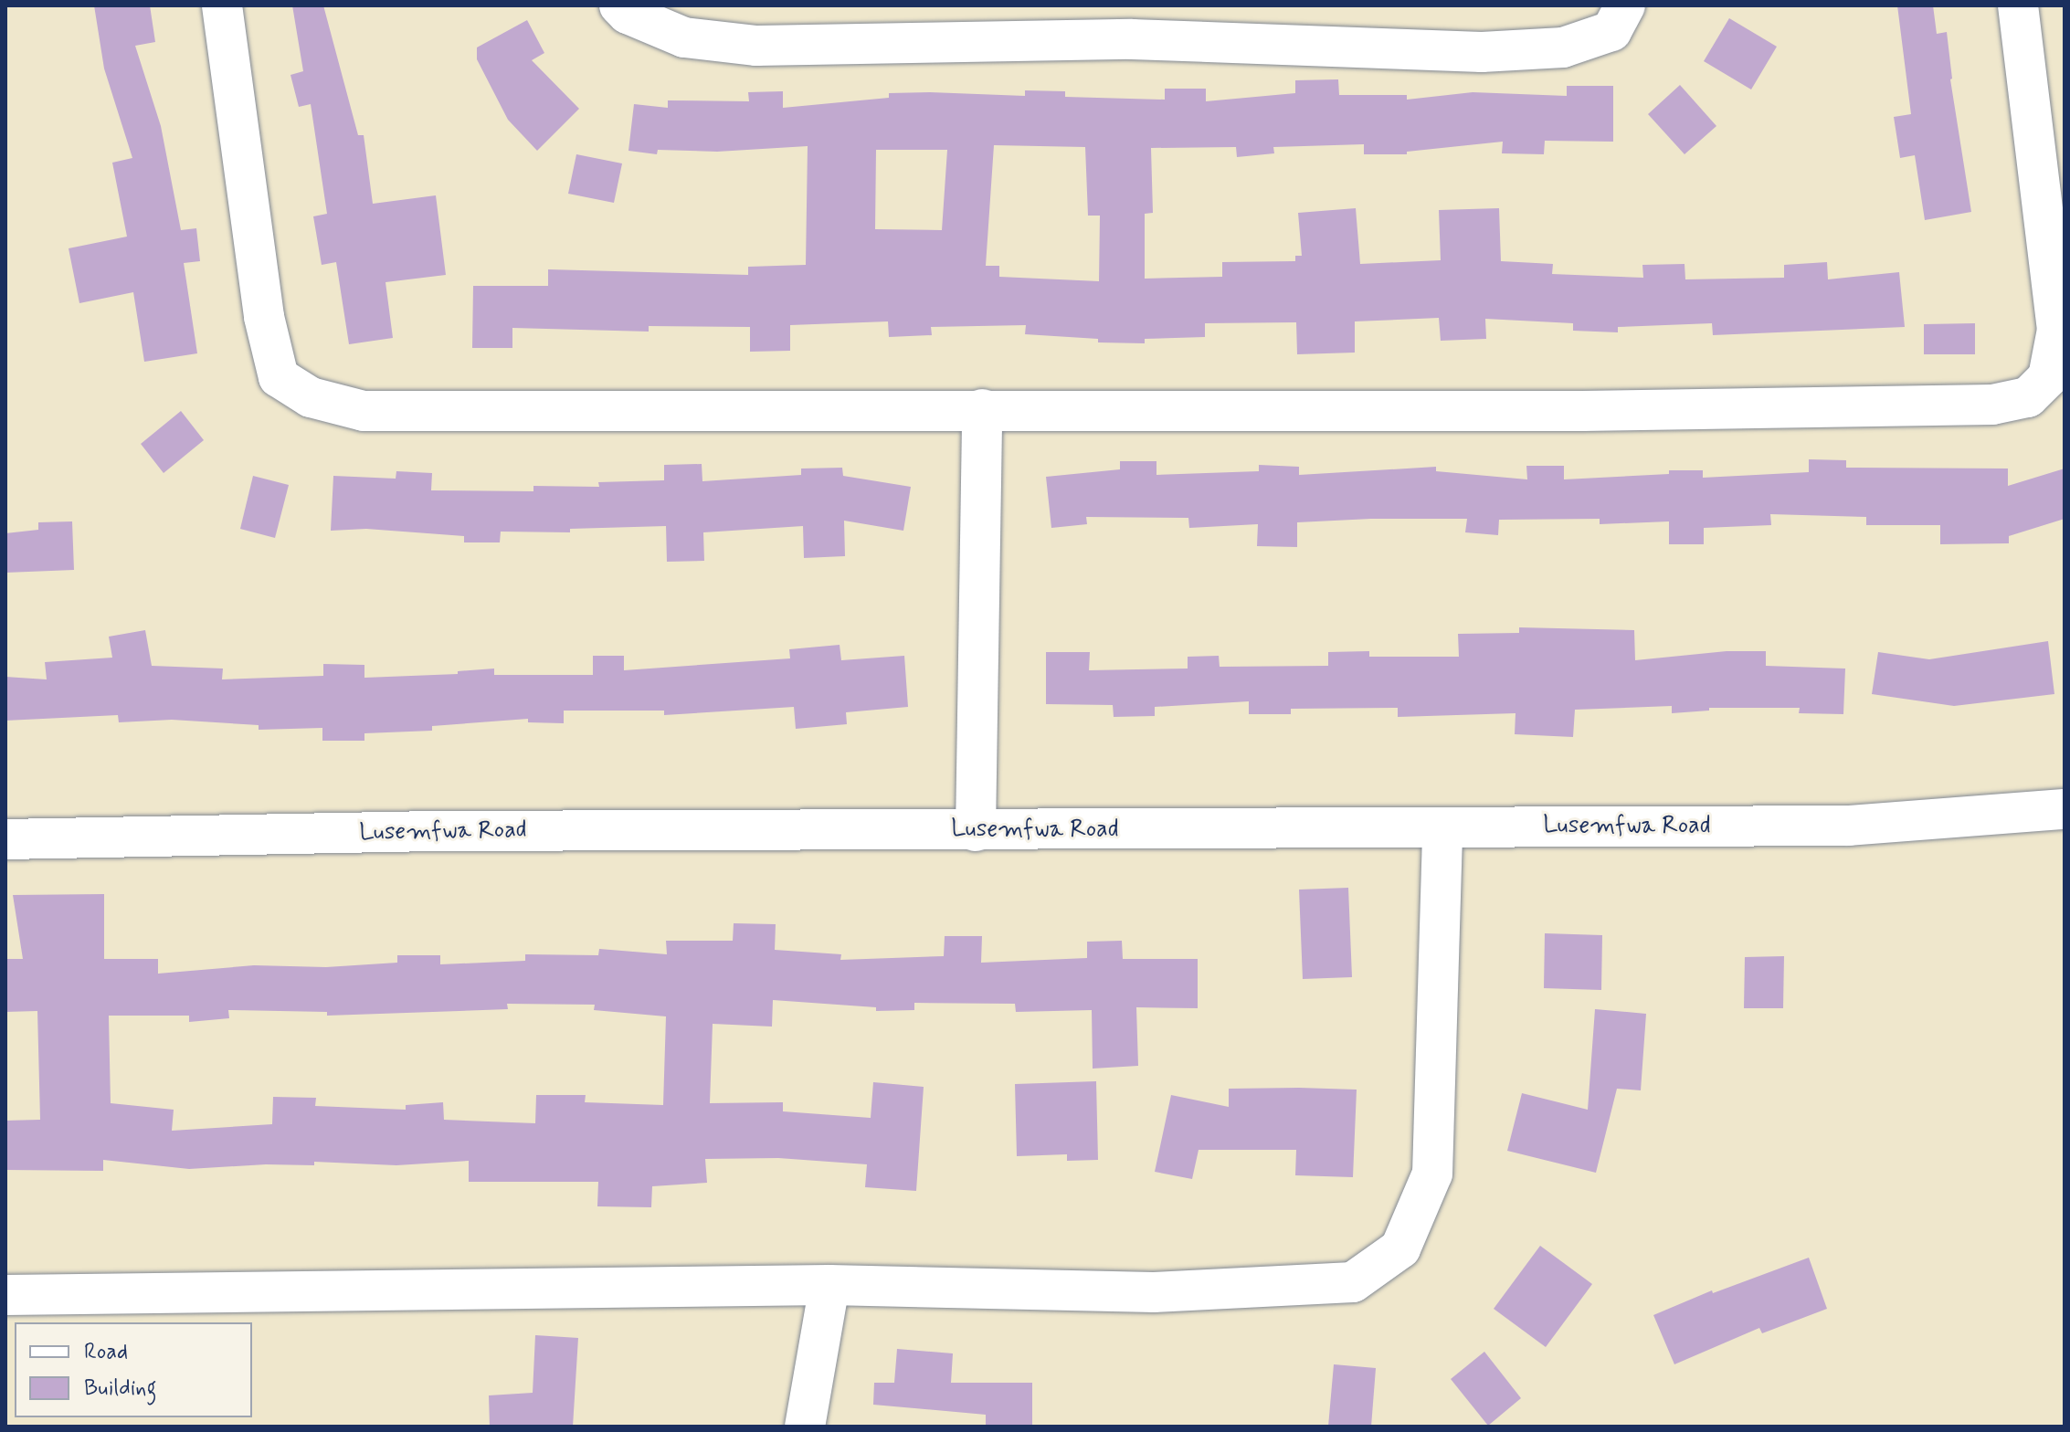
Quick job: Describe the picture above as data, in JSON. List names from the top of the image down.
{
  "streets": {
    "street": ["Lusemfwa Road"]
  },
  "legend": ["Road", "Building"]
}
